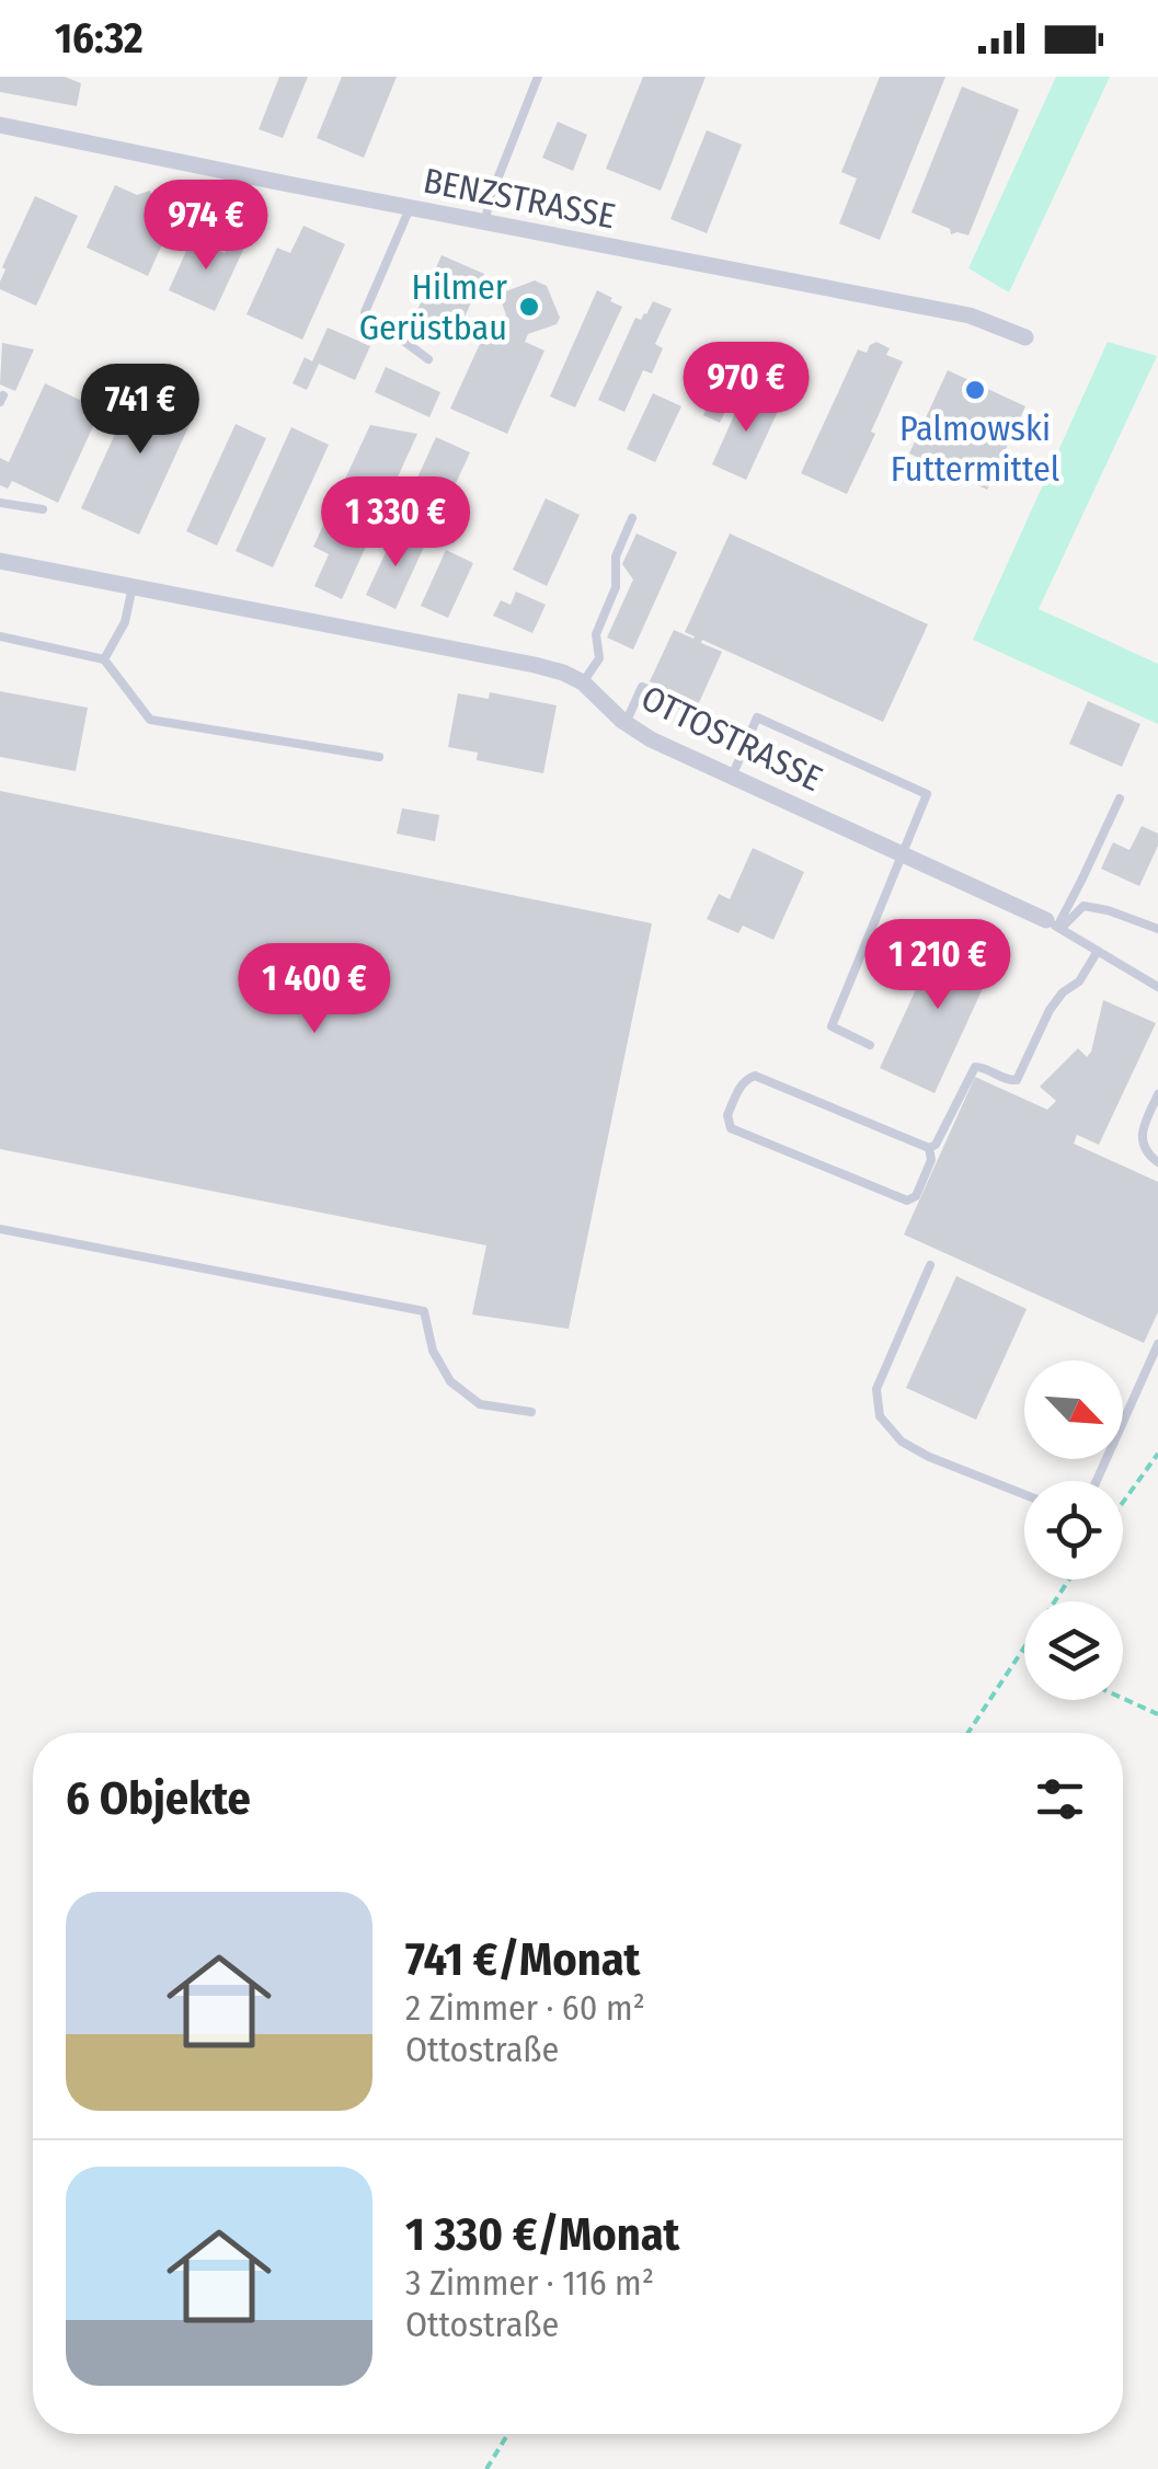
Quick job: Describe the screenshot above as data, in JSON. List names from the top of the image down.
{
  "streets": {
    "street": ["BENZSTRASSE", "OTTOSTRASSE"]
  },
  "places": ["Hilmer Gerüstbau", "Palmowski Futtermittel"],
  "north": "bottom right",
  "page": {
    "status": "16:32",
    "price": [
      "974 €",
      "970 €",
      "741 €",
      "1 330 €",
      "1 210 €",
      "1 400 €"
    ],
    "heading": "6 Objekte",
    "list": [
      {
        "name": "741 €/Monat",
        "note": "2 Zimmer · 60 m² · Ottostraße"
      },
      {
        "name": "1 330 €/Monat",
        "note": "3 Zimmer · 116 m² · Ottostraße"
      }
    ]
  }
}
